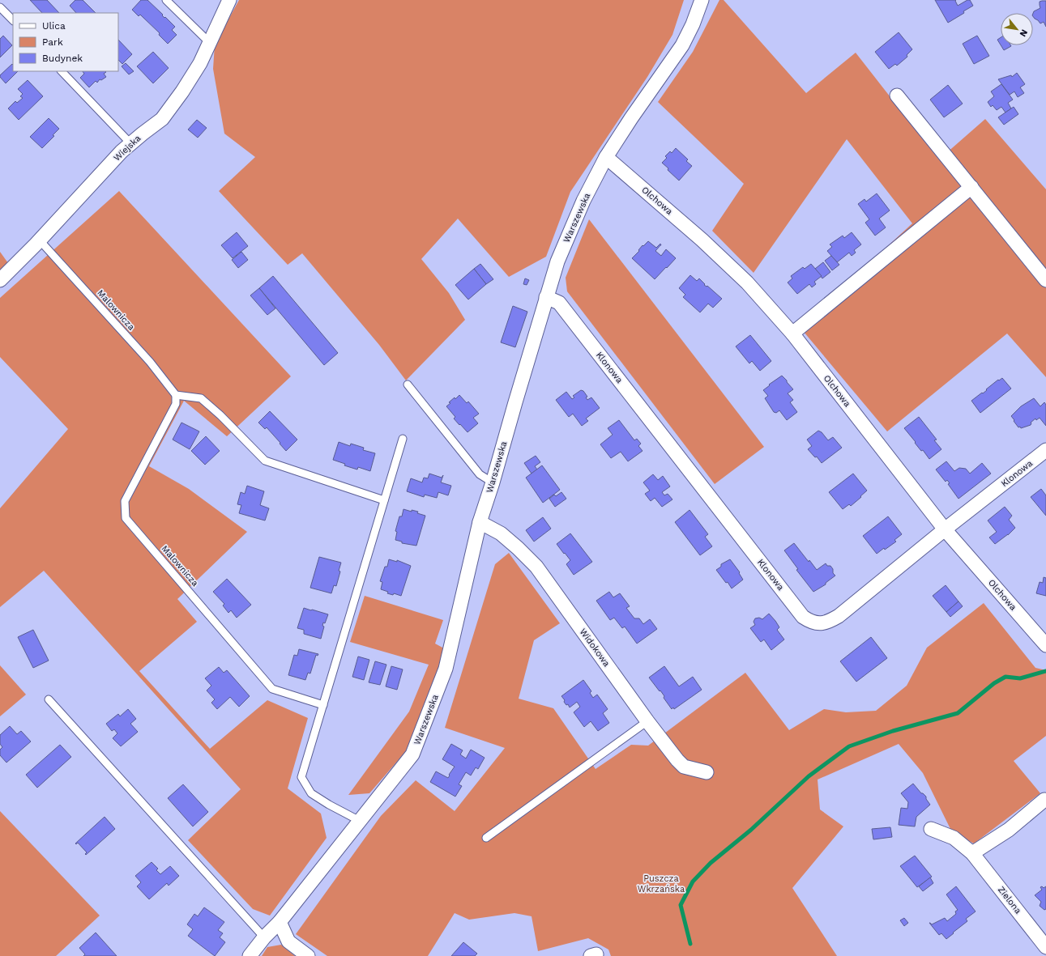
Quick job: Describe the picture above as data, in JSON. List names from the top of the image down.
{
  "streets": {
    "street": [
      "Wiejska",
      "Olchowa",
      "Warszewska",
      "Klonowa",
      "Widokowa",
      "Zielona"
    ],
    "lane": ["Malownicza"]
  },
  "crossings": [
    ["Wiejska", "Malownicza"],
    ["Olchowa", "Warszewska"],
    ["Olchowa", "Klonowa"],
    ["Warszewska", "Klonowa"],
    ["Warszewska", "Widokowa"]
  ],
  "parks": ["Puszcza Wkrzańska"],
  "legend": ["Ulica", "Park", "Budynek"],
  "north": "bottom right"
}
